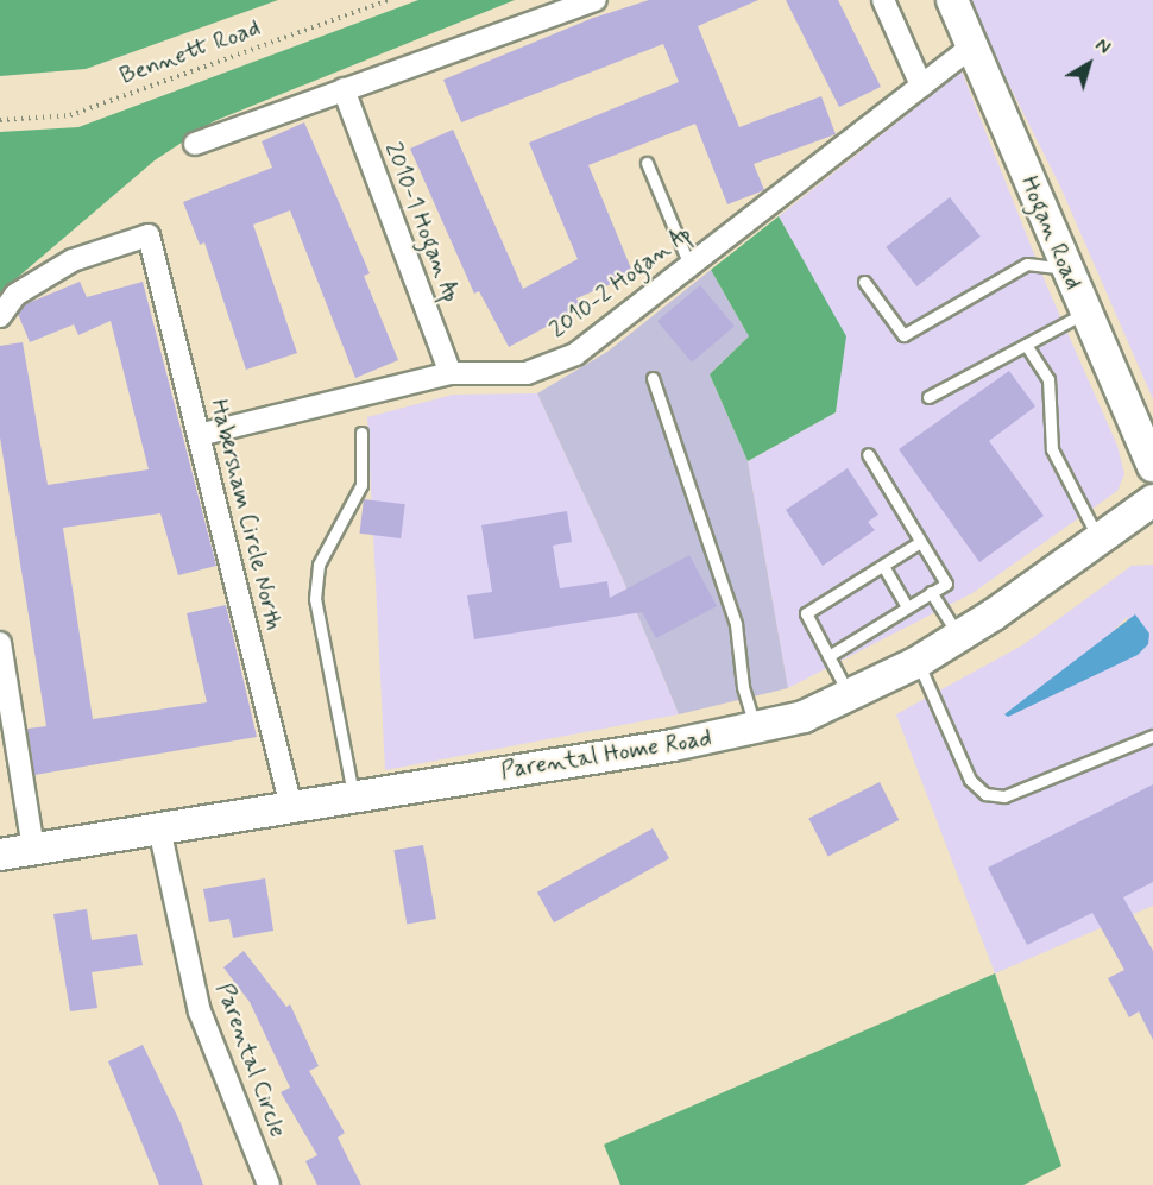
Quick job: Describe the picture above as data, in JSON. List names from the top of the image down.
{
  "streets": {
    "street": [
      "2010-1 Hogan Ap",
      "Hogan Road",
      "2010-2 Hogan Ap",
      "Habersham Circle North",
      "Parental Home Road",
      "Parental Circle"
    ],
    "path": ["Bennett Road"]
  },
  "crossings": [
    ["2010-1 Hogan Ap", "2010-2 Hogan Ap"],
    ["Hogan Road", "2010-2 Hogan Ap"],
    ["2010-2 Hogan Ap", "Habersham Circle North"],
    ["Habersham Circle North", "Parental Home Road"],
    ["Parental Home Road", "Parental Circle"]
  ],
  "north": "top right"
}
